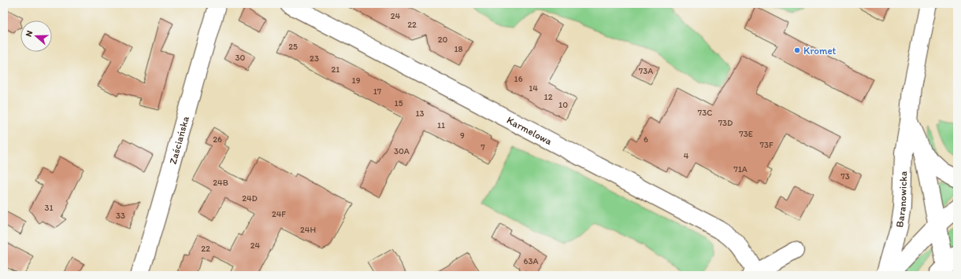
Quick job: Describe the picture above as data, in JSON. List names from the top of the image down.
{
  "streets": {
    "street": ["Karmelowa", "Zaściańska", "Baranowicka"]
  },
  "places": ["Kromet"],
  "house_numbers": [
    "24",
    "22",
    "20",
    "25",
    "18",
    "30",
    "23",
    "21",
    "73A",
    "16",
    "19",
    "14",
    "17",
    "12",
    "15",
    "10",
    "73C",
    "13",
    "73D",
    "11",
    "73E",
    "9",
    "26",
    "6",
    "73F",
    "7",
    "30A",
    "4",
    "71A",
    "73",
    "24B",
    "24D",
    "31",
    "24F",
    "33",
    "24H",
    "24",
    "22",
    "63A"
  ],
  "north": "left"
}
